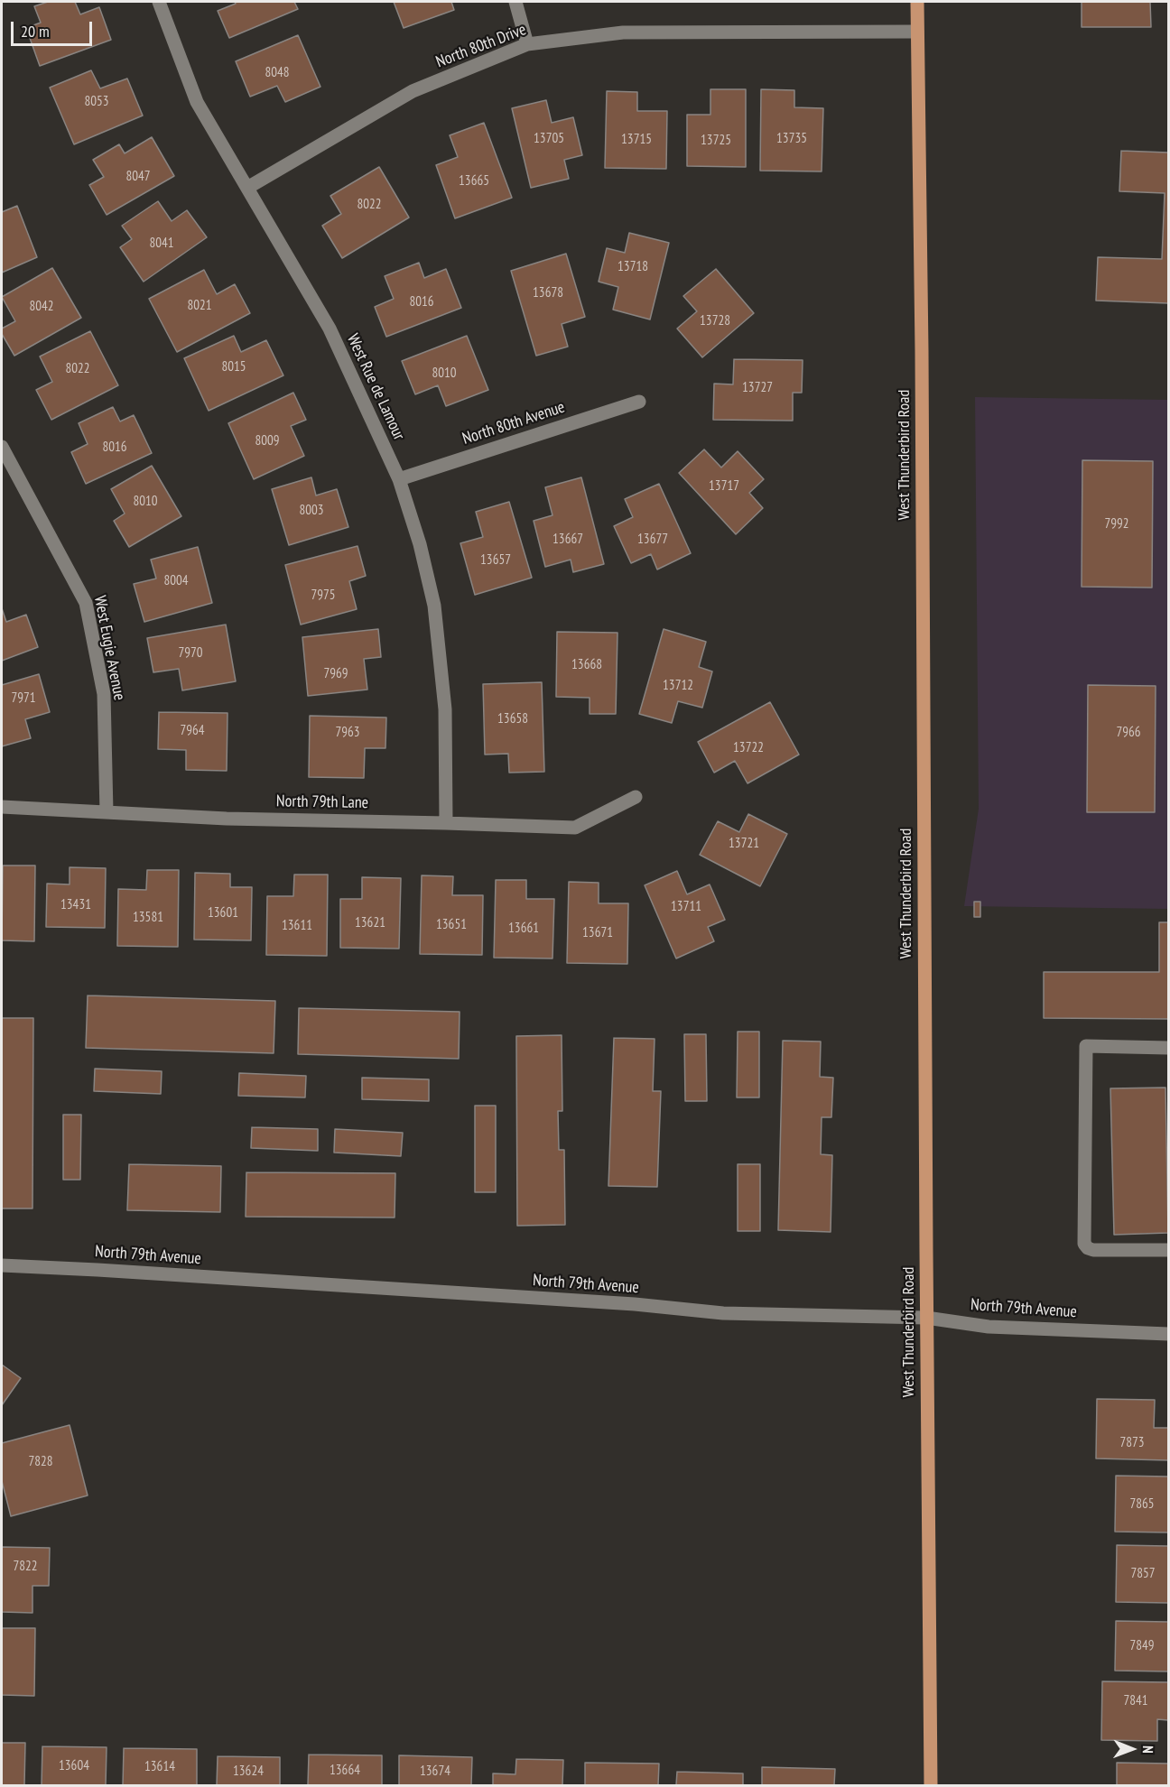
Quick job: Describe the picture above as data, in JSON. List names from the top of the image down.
{
  "streets": {
    "main road": ["West Thunderbird Road"],
    "street": [
      "North 80th Drive",
      "West Rue de Lamour",
      "North 80th Avenue",
      "West Eugie Avenue",
      "North 79th Lane",
      "North 79th Avenue"
    ]
  },
  "crossings": [
    ["North 80th Drive", "West Rue de Lamour"],
    ["North 80th Drive", "West Thunderbird Road"],
    ["West Rue de Lamour", "North 80th Avenue"],
    ["West Rue de Lamour", "North 79th Lane"],
    ["West Thunderbird Road", "North 79th Avenue"],
    ["West Eugie Avenue", "North 79th Lane"]
  ],
  "house_numbers": [
    "8048",
    "8053",
    "13705",
    "13735",
    "13715",
    "13725",
    "8047",
    "13665",
    "8022",
    "8041",
    "13718",
    "13678",
    "8016",
    "8021",
    "8042",
    "13728",
    "8015",
    "8022",
    "8010",
    "13727",
    "8009",
    "8016",
    "13717",
    "8010",
    "8003",
    "7992",
    "13667",
    "13677",
    "13657",
    "8004",
    "7975",
    "7970",
    "13668",
    "7969",
    "13712",
    "7971",
    "13658",
    "7964",
    "7963",
    "7966",
    "13722",
    "13721",
    "13431",
    "13711",
    "13601",
    "13581",
    "13621",
    "13651",
    "13611",
    "13661",
    "13671",
    "7873",
    "7828",
    "7865",
    "7822",
    "7857",
    "7849",
    "7841",
    "13604",
    "13614",
    "13664",
    "13624",
    "13674"
  ],
  "scale_bar": "20 m",
  "north": "right"
}
